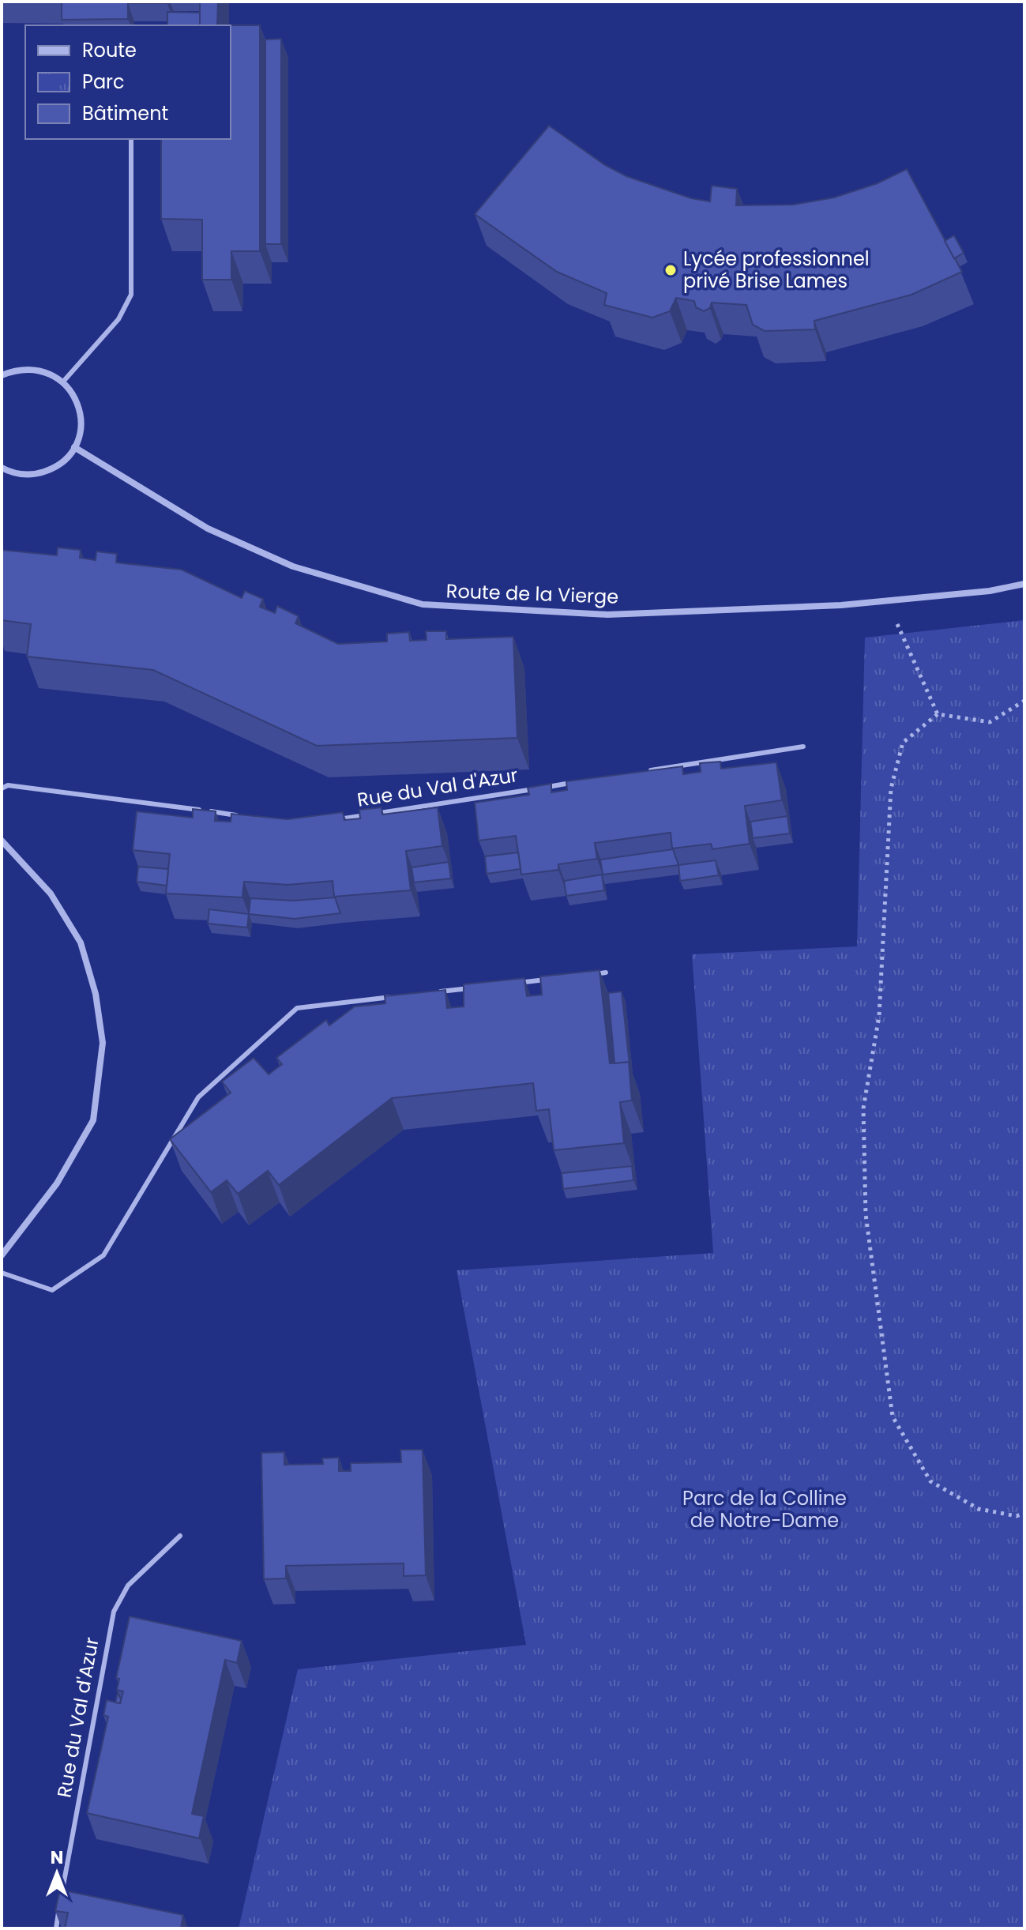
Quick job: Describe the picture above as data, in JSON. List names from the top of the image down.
{
  "streets": {
    "street": ["Route de la Vierge"],
    "lane": ["Rue du Val d'Azur"]
  },
  "parks": ["Parc de la Colline de Notre-Dame"],
  "places": ["Lycée professionnel privé Brise Lames"],
  "legend": ["Route", "Parc", "Bâtiment"],
  "north": "top"
}
